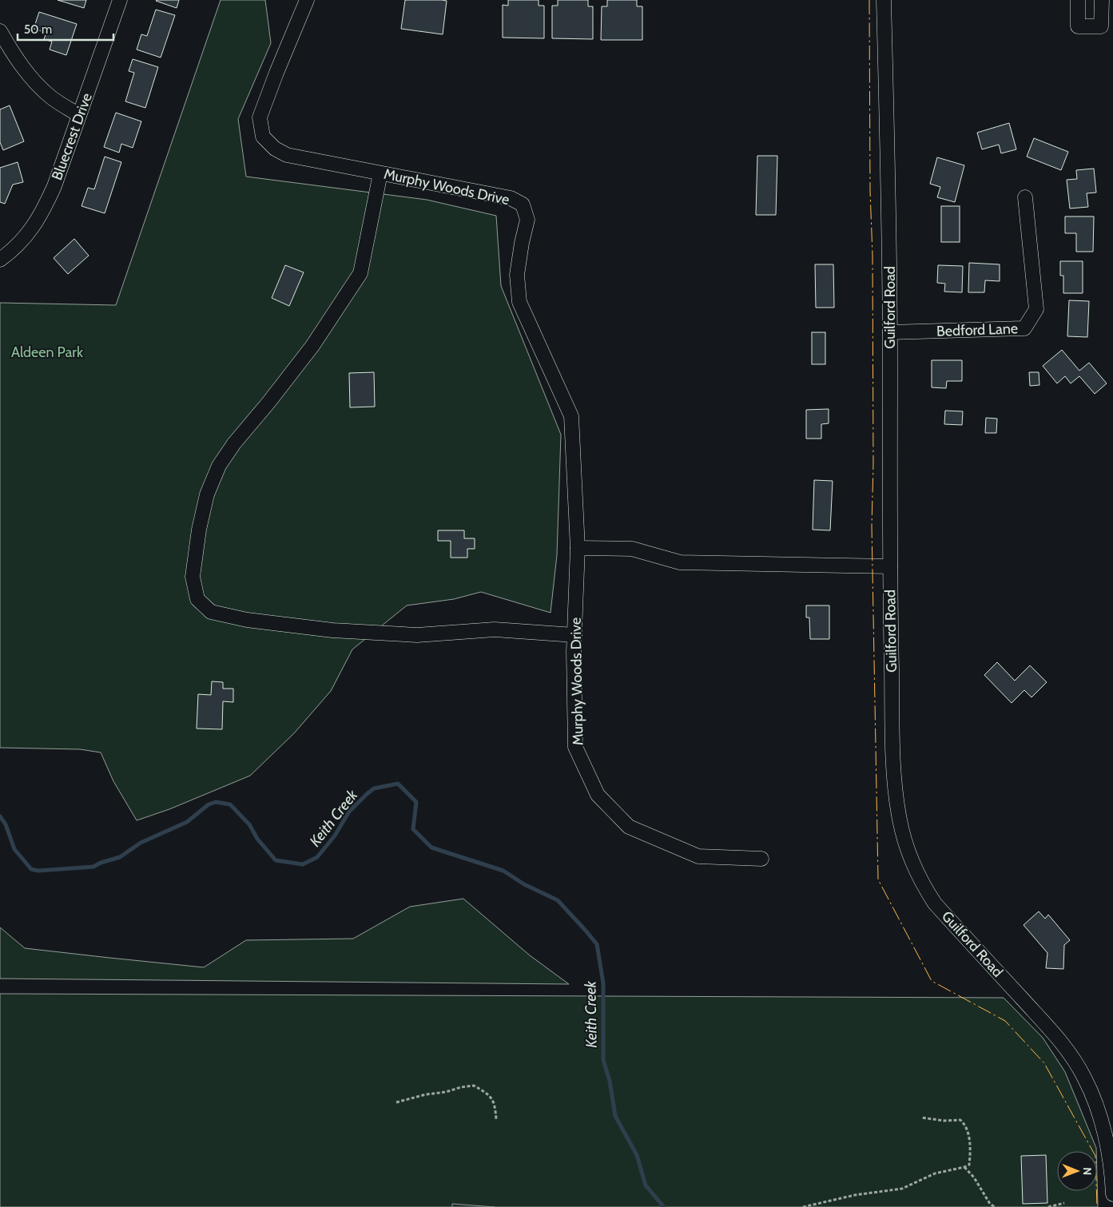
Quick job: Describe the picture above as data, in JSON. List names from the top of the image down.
{
  "streets": {
    "street": [
      "Bluecrest Drive",
      "Murphy Woods Drive",
      "Guilford Road",
      "Bedford Lane"
    ]
  },
  "crossings": [
    ["Guilford Road", "Bedford Lane"]
  ],
  "water": ["Keith Creek"],
  "parks": ["Aldeen Park"],
  "scale_bar": "50 m",
  "north": "right"
}
